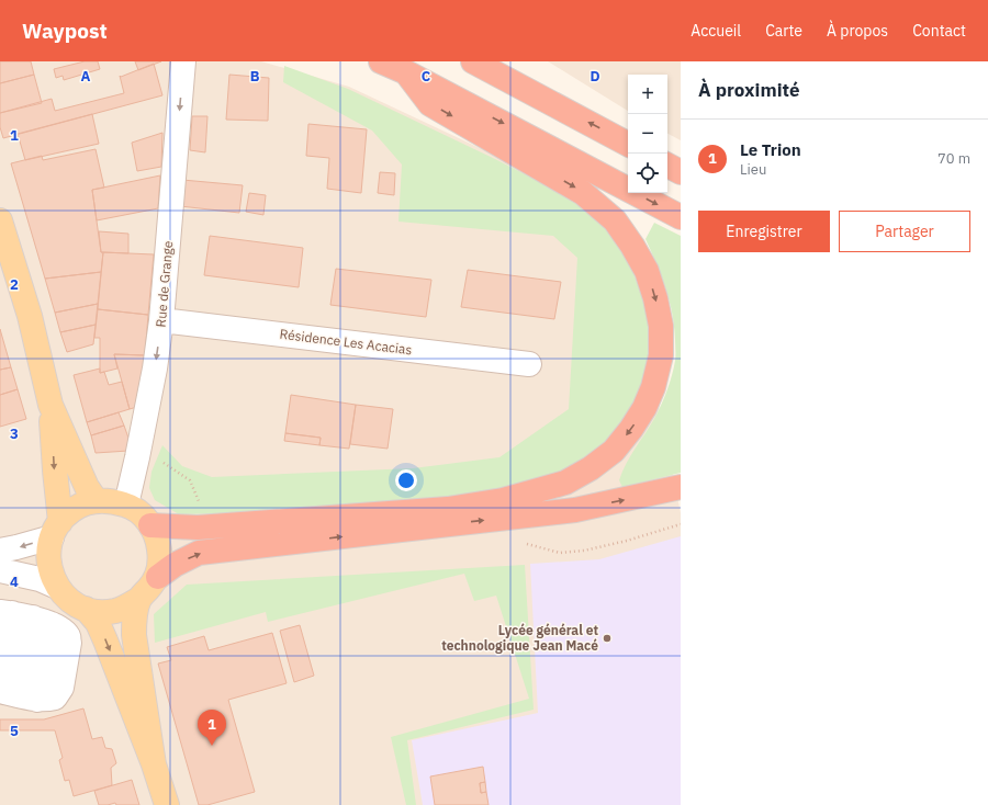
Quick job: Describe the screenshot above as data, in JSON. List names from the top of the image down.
{
  "streets": {
    "street": ["Rue de Grange", "Résidence Les Acacias"]
  },
  "crossings": [
    ["Rue de Grange", "Résidence Les Acacias"]
  ],
  "one_way": ["Rue de Grange"],
  "places": ["Lycée général et technologique Jean Macé"],
  "page": {
    "header": "Waypost",
    "nav": [
      "Accueil",
      "Carte",
      "À propos",
      "Contact"
    ],
    "heading": "À proximité",
    "map_buttons": ["+", "−"],
    "list": [
      {
        "mark": "1",
        "name": "Le Trion",
        "note": "Lieu",
        "value": "70 m"
      }
    ],
    "buttons": ["Enregistrer", "Partager"],
    "pins": "1"
  },
  "grid": {
    "columns": [
      "A",
      "B",
      "C",
      "D"
    ],
    "rows": [
      "1",
      "2",
      "3",
      "4",
      "5"
    ]
  }
}
